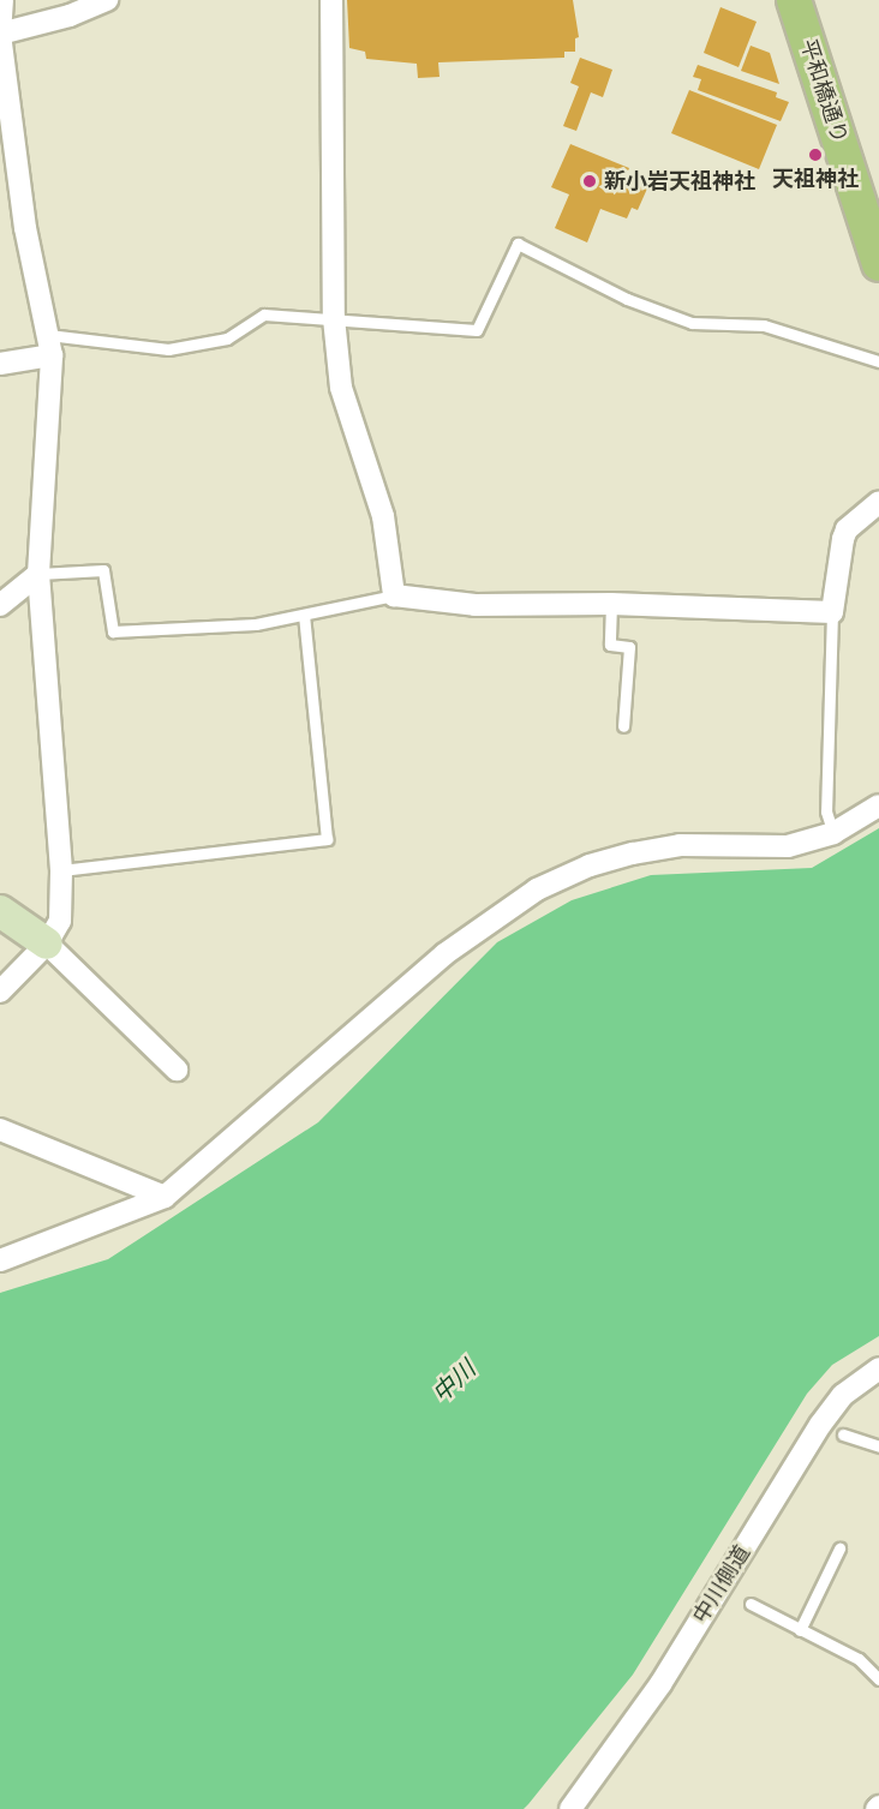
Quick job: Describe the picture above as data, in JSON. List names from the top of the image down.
{
  "streets": {
    "main road": ["平和橋通り"],
    "street": ["中川側道"]
  },
  "water": ["中川"],
  "places": ["天祖神社", "新小岩天祖神社"]
}
